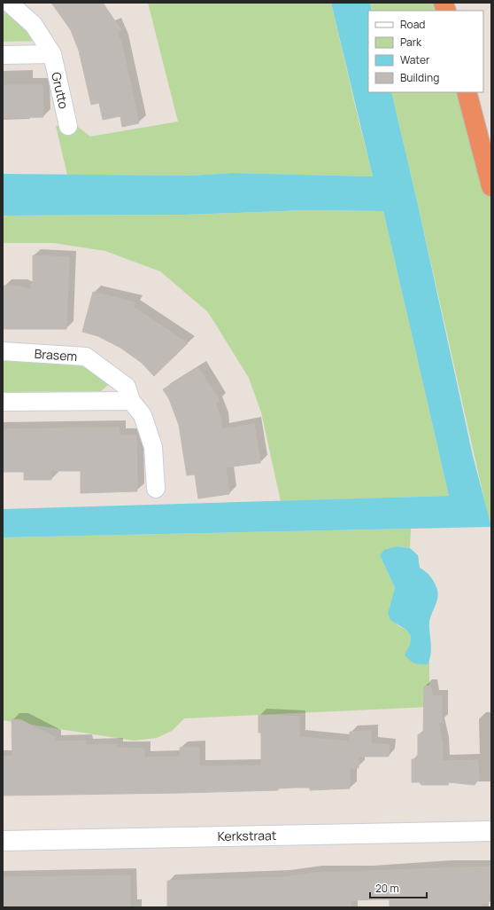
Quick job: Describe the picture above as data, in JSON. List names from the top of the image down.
{
  "streets": {
    "street": ["Grutto", "Brasem", "Kerkstraat"]
  },
  "legend": [
    "Road",
    "Park",
    "Water",
    "Building"
  ],
  "scale_bar": "20 m"
}
